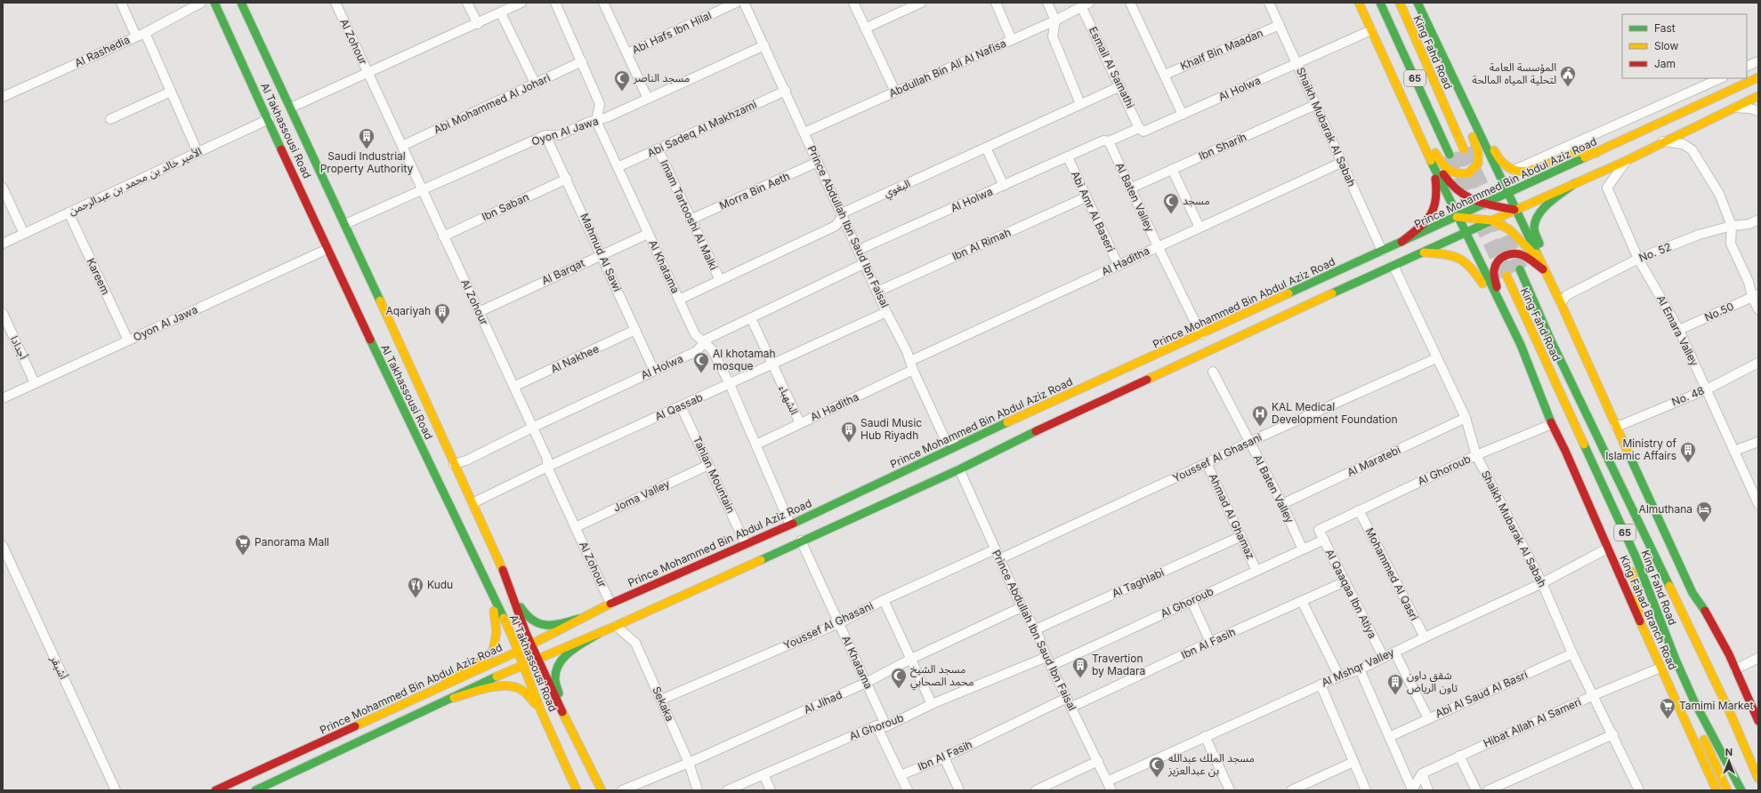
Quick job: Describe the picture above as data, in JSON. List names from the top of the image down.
{
  "streets": {
    "main road": [
      "King Fahd Road",
      "65",
      "Al Takhassousi Road",
      "Prince Mohammed Bin Abdul Aziz Road",
      "King Fahad Branch Road"
    ],
    "street": [
      "Abi Hafs Ibn Hilal",
      "Al Zohour",
      "Khalf Bin Maadan",
      "Al Rashedia",
      "Esmail Al Samathi",
      "Abdullah Bin Ali Al Nafisa",
      "Al Holwa",
      "Abi Mohammed Al Johari",
      "Shaikh Mubarak Al Sabah",
      "Abi Sadeq Al Makhzami",
      "Oyon Al Jawa",
      "Ibn Sharih",
      "الأمير خالد بن محمد بن عبدالرحمن",
      "البغوي",
      "Morra Bin Aeth",
      "Al Baten Valley",
      "Ibn Saban",
      "Abi Amr Al Baseri",
      "Imam Tartooshi Al Malki",
      "Prince Abdullah Ibn Saud Ibn Faisal",
      "Ibn Al Rimah",
      "Mahmud Al Sawi",
      "No. 52",
      "Al Haditha",
      "Al Khatama",
      "Al Barqat",
      "Kareem",
      "No.50",
      "Al Emara Valley",
      "أجدادا",
      "Al Nakhee",
      "No. 48",
      "الشهباء",
      "Al Qassab",
      "Youssef Al Ghasani",
      "Al Maratebi",
      "Al Ghoroub",
      "Tahlan Mountain",
      "Joma Valley",
      "Ahmad Al Ghamaz",
      "Mohammed Al Qasri",
      "Al Taghlabi",
      "Al Qaaqaa Ibn Atiya",
      "Ibn Al Fasih",
      "أشيقر",
      "Al Mshqr Valley",
      "Abi Al Saud Al Basri",
      "Al Jihad",
      "Sekaka",
      "Hibat Allah Al Sameri"
    ]
  },
  "crossings": [
    ["Al Zohour", "Al Holwa"],
    ["Al Zohour", "Abi Mohammed Al Johari"],
    ["Al Zohour", "Oyon Al Jawa"],
    ["Al Zohour", "Prince Mohammed Bin Abdul Aziz Road"],
    ["Al Zohour", "Ibn Saban"],
    ["Al Zohour", "Al Barqat"],
    ["Al Zohour", "Al Nakhee"],
    ["Al Zohour", "Al Qassab"],
    ["Al Zohour", "Joma Valley"],
    ["Khalf Bin Maadan", "Shaikh Mubarak Al Sabah"],
    ["Esmail Al Samathi", "Abdullah Bin Ali Al Nafisa"],
    ["Esmail Al Samathi", "Al Holwa"],
    ["Esmail Al Samathi", "البغوي"],
    ["Abdullah Bin Ali Al Nafisa", "Prince Abdullah Ibn Saud Ibn Faisal"],
    ["Al Holwa", "Shaikh Mubarak Al Sabah"],
    ["Al Holwa", "Al Takhassousi Road"],
    ["Al Holwa", "Al Baten Valley"],
    ["Al Holwa", "Abi Amr Al Baseri"],
    ["Al Holwa", "Prince Abdullah Ibn Saud Ibn Faisal"],
    ["Al Holwa", "Mahmud Al Sawi"],
    ["Al Holwa", "Al Khatama"],
    ["Al Holwa", "الشهباء"],
    ["Shaikh Mubarak Al Sabah", "Ibn Sharih"],
    ["Shaikh Mubarak Al Sabah", "Prince Mohammed Bin Abdul Aziz Road"],
    ["Shaikh Mubarak Al Sabah", "Al Haditha"],
    ["Shaikh Mubarak Al Sabah", "Youssef Al Ghasani"],
    ["Shaikh Mubarak Al Sabah", "Al Maratebi"],
    ["Shaikh Mubarak Al Sabah", "Al Ghoroub"],
    ["Shaikh Mubarak Al Sabah", "Al Mshqr Valley"],
    ["Shaikh Mubarak Al Sabah", "Abi Al Saud Al Basri"],
    ["Shaikh Mubarak Al Sabah", "Hibat Allah Al Sameri"],
    ["Abi Sadeq Al Makhzami", "Imam Tartooshi Al Malki"],
    ["Abi Sadeq Al Makhzami", "Prince Abdullah Ibn Saud Ibn Faisal"],
    ["Abi Sadeq Al Makhzami", "Al Khatama"],
    ["Al Takhassousi Road", "Oyon Al Jawa"],
    ["Al Takhassousi Road", "الأمير خالد بن محمد بن عبدالرحمن"],
    ["Al Takhassousi Road", "Prince Mohammed Bin Abdul Aziz Road"],
    ["Al Takhassousi Road", "Al Qassab"],
    ["Oyon Al Jawa", "Prince Abdullah Ibn Saud Ibn Faisal"],
    ["Oyon Al Jawa", "Mahmud Al Sawi"],
    ["Oyon Al Jawa", "Al Khatama"],
    ["Oyon Al Jawa", "Kareem"],
    ["Oyon Al Jawa", "أجدادا"],
    ["Ibn Sharih", "Al Baten Valley"],
    ["الأمير خالد بن محمد بن عبدالرحمن", "Kareem"],
    ["Prince Mohammed Bin Abdul Aziz Road", "Al Baten Valley"],
    ["Prince Mohammed Bin Abdul Aziz Road", "Prince Abdullah Ibn Saud Ibn Faisal"],
    ["Prince Mohammed Bin Abdul Aziz Road", "Al Khatama"],
    ["Prince Mohammed Bin Abdul Aziz Road", "Tahlan Mountain"],
    ["البغوي", "Imam Tartooshi Al Malki"],
    ["البغوي", "Prince Abdullah Ibn Saud Ibn Faisal"],
    ["البغوي", "Al Khatama"],
    ["Morra Bin Aeth", "Imam Tartooshi Al Malki"],
    ["Morra Bin Aeth", "Prince Abdullah Ibn Saud Ibn Faisal"],
    ["Al Baten Valley", "Al Haditha"],
    ["Al Baten Valley", "Youssef Al Ghasani"],
    ["Al Baten Valley", "Al Maratebi"],
    ["Al Baten Valley", "Al Ghoroub"],
    ["Ibn Saban", "Mahmud Al Sawi"],
    ["Abi Amr Al Baseri", "Ibn Al Rimah"],
    ["Abi Amr Al Baseri", "Al Haditha"],
    ["Prince Abdullah Ibn Saud Ibn Faisal", "Ibn Al Rimah"],
    ["Prince Abdullah Ibn Saud Ibn Faisal", "Al Haditha"],
    ["Prince Abdullah Ibn Saud Ibn Faisal", "Al Qassab"],
    ["Prince Abdullah Ibn Saud Ibn Faisal", "Youssef Al Ghasani"],
    ["Prince Abdullah Ibn Saud Ibn Faisal", "Al Ghoroub"],
    ["Prince Abdullah Ibn Saud Ibn Faisal", "Al Taghlabi"],
    ["Prince Abdullah Ibn Saud Ibn Faisal", "Ibn Al Fasih"],
    ["Prince Abdullah Ibn Saud Ibn Faisal", "Al Mshqr Valley"],
    ["Prince Abdullah Ibn Saud Ibn Faisal", "Al Jihad"],
    ["Mahmud Al Sawi", "Al Barqat"],
    ["Mahmud Al Sawi", "Al Nakhee"],
    ["No. 52", "Al Emara Valley"],
    ["Al Haditha", "Al Khatama"],
    ["Al Haditha", "الشهباء"],
    ["Al Khatama", "Al Barqat"],
    ["Al Khatama", "Al Qassab"],
    ["Al Khatama", "Youssef Al Ghasani"],
    ["Al Khatama", "Al Ghoroub"],
    ["Al Khatama", "Al Jihad"],
    ["No.50", "Al Emara Valley"],
    ["Al Emara Valley", "No. 48"],
    ["الشهباء", "Al Qassab"],
    ["Al Qassab", "Tahlan Mountain"],
    ["Youssef Al Ghasani", "Ahmad Al Ghamaz"],
    ["Youssef Al Ghasani", "Sekaka"],
    ["Al Ghoroub", "Ahmad Al Ghamaz"],
    ["Al Ghoroub", "Mohammed Al Qasri"],
    ["Al Ghoroub", "Al Qaaqaa Ibn Atiya"],
    ["Al Ghoroub", "King Fahad Branch Road"],
    ["Tahlan Mountain", "Joma Valley"],
    ["Ahmad Al Ghamaz", "Al Taghlabi"],
    ["Mohammed Al Qasri", "Al Mshqr Valley"],
    ["Al Qaaqaa Ibn Atiya", "Ibn Al Fasih"],
    ["Al Qaaqaa Ibn Atiya", "Al Mshqr Valley"],
    ["King Fahad Branch Road", "Al Mshqr Valley"],
    ["King Fahad Branch Road", "Hibat Allah Al Sameri"],
    ["Al Jihad", "Sekaka"]
  ],
  "places": {
    "public building": ["المؤسسة العامة لتحلية المياه المالحة"],
    "mosque": [
      "مسجد الناصر",
      "مسجد",
      "Al khotamah mosque",
      "مسجد الشيخ محمد الصحابي",
      "مسجد الملك عبدالله بن عبدالعزيز"
    ],
    "building": [
      "Saudi Industrial Property Authority",
      "Aqariyah",
      "Saudi Music Hub Riyadh",
      "Ministry of Islamic Affairs",
      "Travertion by Madara",
      "شقق داون تاون الرياض"
    ],
    "hospital": ["KAL Medical Development Foundation"],
    "hotel": ["Almuthana"],
    "supermarket": ["Panorama Mall", "Tamimi Market"],
    "restaurant": ["Kudu"]
  },
  "legend": ["Fast", "Slow", "Jam"],
  "north": "top"
}
